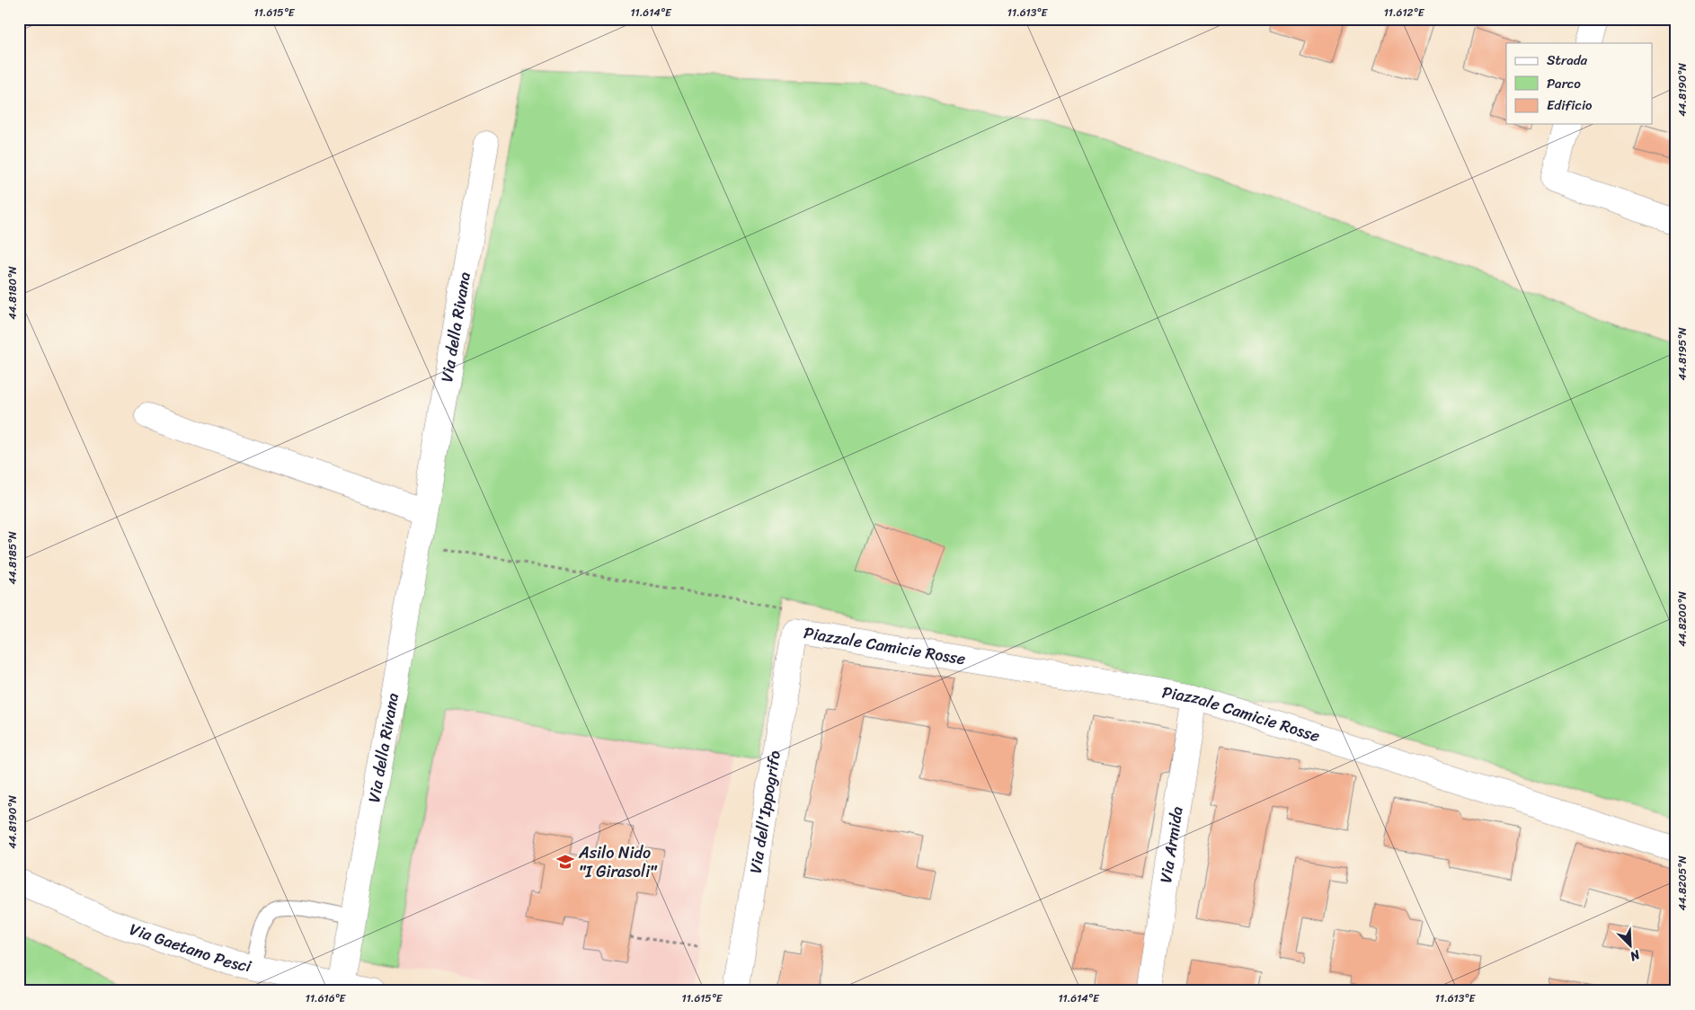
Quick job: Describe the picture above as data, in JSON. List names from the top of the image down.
{
  "streets": {
    "street": [
      "Via della Rivana",
      "Piazzale Camicie Rosse",
      "Via dell'Ippogrifo",
      "Via Armida",
      "Via Gaetano Pesci"
    ]
  },
  "crossings": [
    ["Via della Rivana", "Via Gaetano Pesci"],
    ["Piazzale Camicie Rosse", "Via dell'Ippogrifo"],
    ["Piazzale Camicie Rosse", "Via Armida"]
  ],
  "places": {
    "school or university": ["Asilo Nido \"I Girasoli\""]
  },
  "legend": ["Strada", "Parco", "Edificio"],
  "north": "bottom right",
  "coordinates": [
    "11.615°E",
    "11.614°E",
    "11.613°E",
    "11.612°E",
    "44.8190°N",
    "44.8180°N",
    "44.8195°N",
    "44.8185°N",
    "44.8200°N",
    "44.8205°N",
    "11.616°E"
  ]
}
